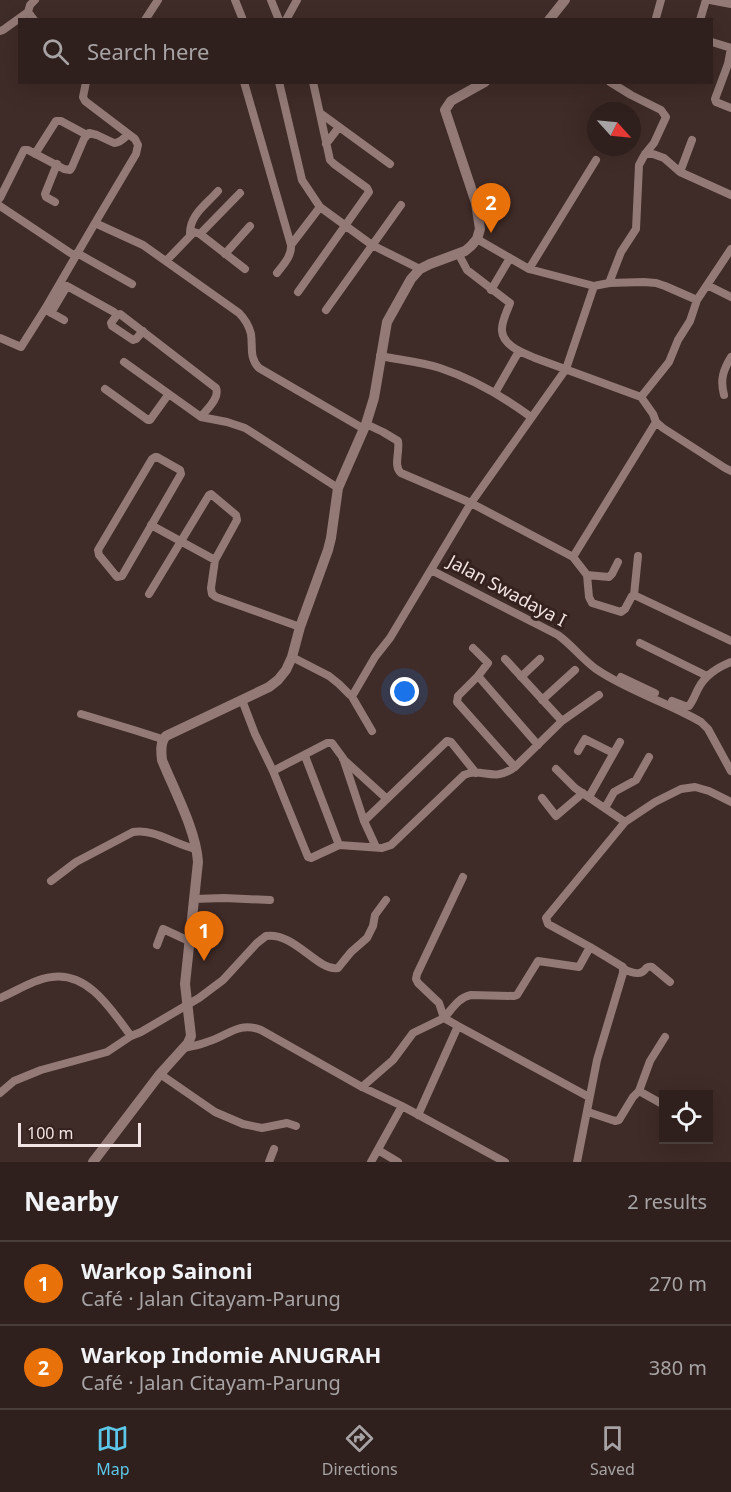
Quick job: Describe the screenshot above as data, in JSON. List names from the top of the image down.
{
  "streets": {
    "street": ["Jalan Swadaya I"]
  },
  "scale_bar": "100 m",
  "north": "bottom right",
  "page": {
    "search": "Search here",
    "pins": ["2", "1"],
    "scale": "100 m",
    "heading": ["Nearby", "2 results"],
    "list": [
      {
        "mark": "1",
        "name": "Warkop Sainoni",
        "note": "Café · Jalan Citayam-Parung",
        "value": "270 m"
      },
      {
        "mark": "2",
        "name": "Warkop Indomie ANUGRAH",
        "note": "Café · Jalan Citayam-Parung",
        "value": "380 m"
      }
    ],
    "nav": ["Map", "Directions", "Saved"]
  }
}
